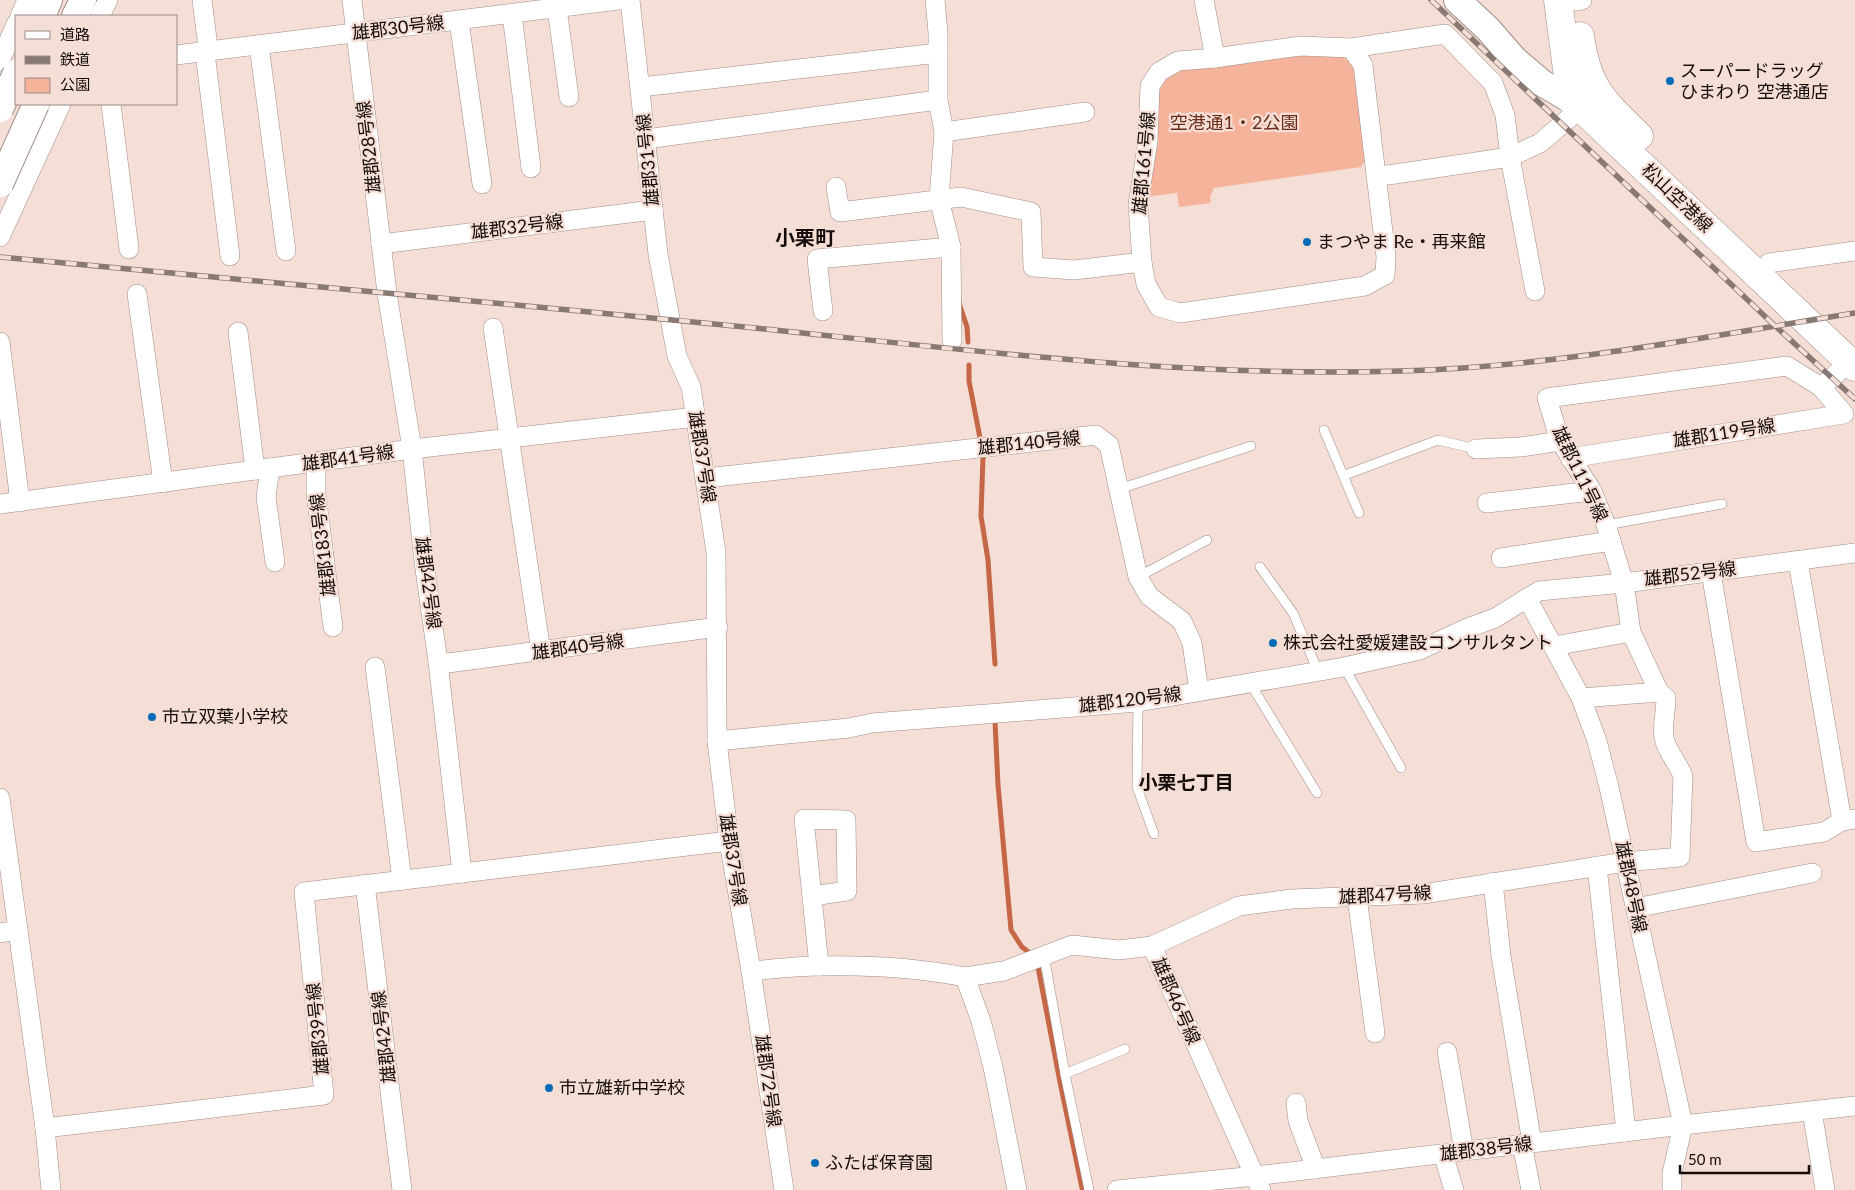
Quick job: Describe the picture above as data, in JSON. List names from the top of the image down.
{
  "streets": {
    "main road": ["松山空港線"],
    "street": [
      "雄郡30号線",
      "雄郡28号線",
      "雄郡31号線",
      "雄郡161号線",
      "雄郡32号線",
      "雄郡119号線",
      "雄郡140号線",
      "雄郡37号線",
      "雄郡41号線",
      "雄郡111号線",
      "雄郡183号線",
      "雄郡52号線",
      "雄郡42号線",
      "雄郡40号線",
      "雄郡120号線",
      "雄郡48号線",
      "雄郡47号線",
      "雄郡46号線",
      "雄郡39号線",
      "雄郡72号線",
      "雄郡38号線"
    ]
  },
  "crossings": [
    ["雄郡30号線", "雄郡28号線"],
    ["雄郡28号線", "雄郡32号線"],
    ["雄郡28号線", "雄郡42号線"],
    ["雄郡31号線", "雄郡32号線"],
    ["雄郡31号線", "雄郡37号線"],
    ["雄郡119号線", "雄郡111号線"],
    ["雄郡140号線", "雄郡37号線"],
    ["雄郡140号線", "雄郡120号線"],
    ["雄郡37号線", "雄郡41号線"],
    ["雄郡37号線", "雄郡40号線"],
    ["雄郡37号線", "雄郡120号線"],
    ["雄郡37号線", "雄郡39号線"],
    ["雄郡37号線", "雄郡72号線"],
    ["雄郡41号線", "雄郡183号線"],
    ["雄郡41号線", "雄郡42号線"],
    ["雄郡111号線", "雄郡52号線"],
    ["雄郡111号線", "雄郡48号線"],
    ["雄郡111号線", "雄郡47号線"],
    ["雄郡52号線", "雄郡120号線"],
    ["雄郡52号線", "雄郡48号線"],
    ["雄郡42号線", "雄郡40号線"],
    ["雄郡42号線", "雄郡39号線"],
    ["雄郡120号線", "雄郡48号線"],
    ["雄郡48号線", "雄郡47号線"],
    ["雄郡48号線", "雄郡38号線"],
    ["雄郡47号線", "雄郡46号線"],
    ["雄郡46号線", "雄郡38号線"]
  ],
  "districts": ["小栗町", "小栗七丁目"],
  "parks": ["空港通1・2公園"],
  "places": [
    "スーパードラッグ ひまわり 空港通店",
    "まつやま Re・再来館",
    "株式会社愛媛建設コンサルタント",
    "市立双葉小学校",
    "市立雄新中学校",
    "ふたば保育園"
  ],
  "legend": ["道路", "鉄道", "公園"],
  "scale_bar": "50 m"
}
